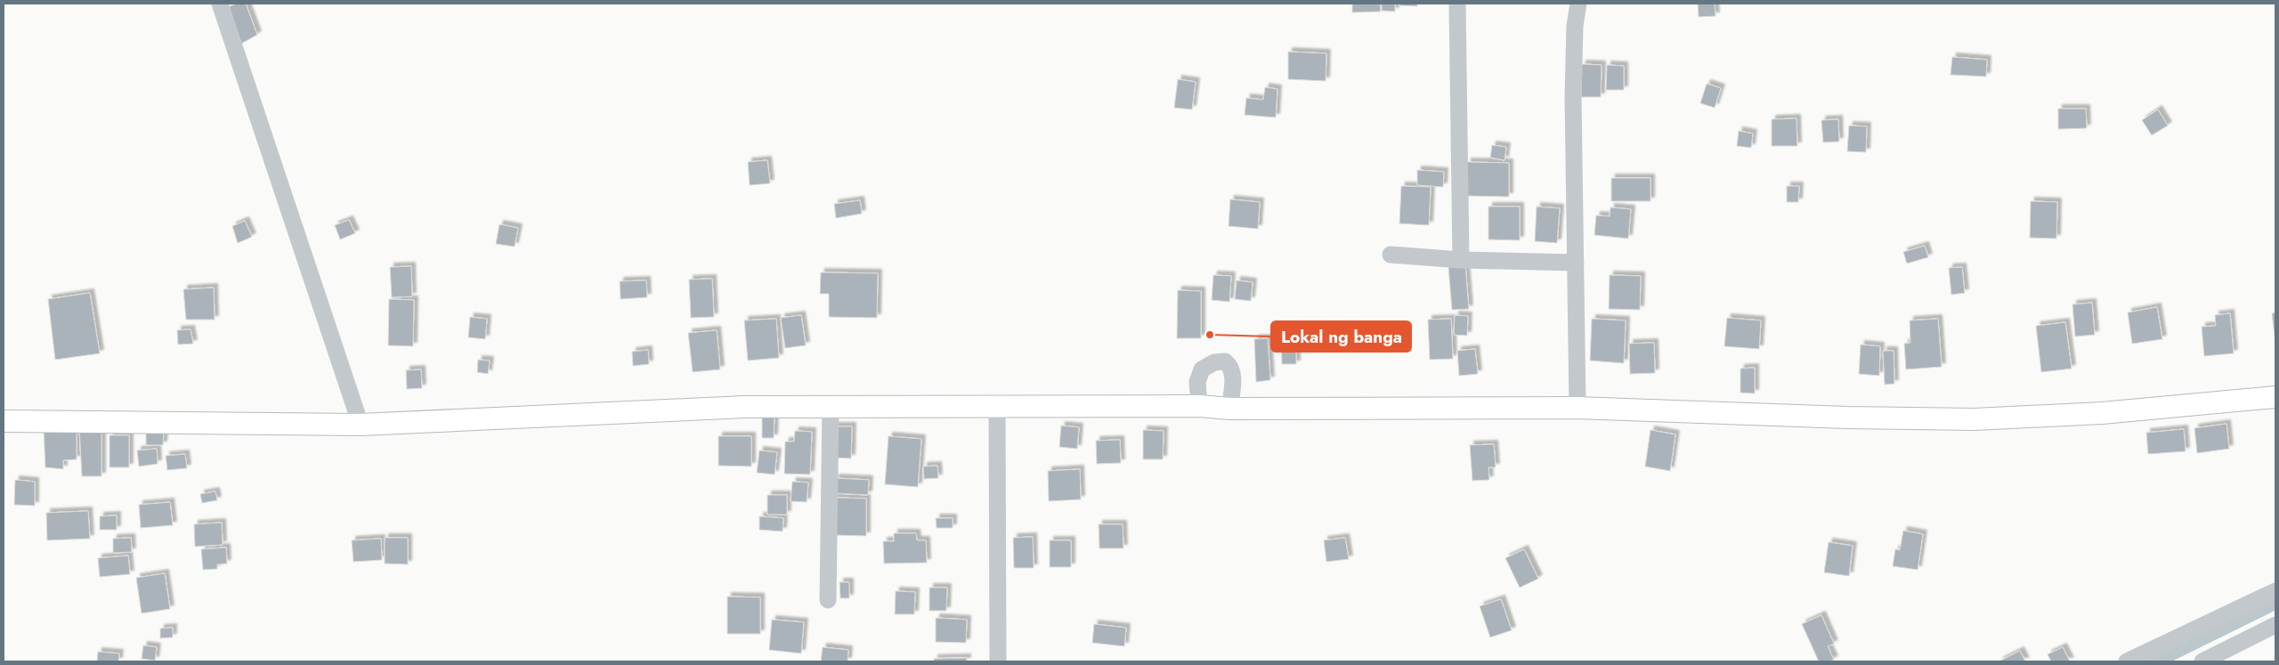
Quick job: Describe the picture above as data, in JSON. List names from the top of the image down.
{
  "places": ["Lokal ng banga"]
}
